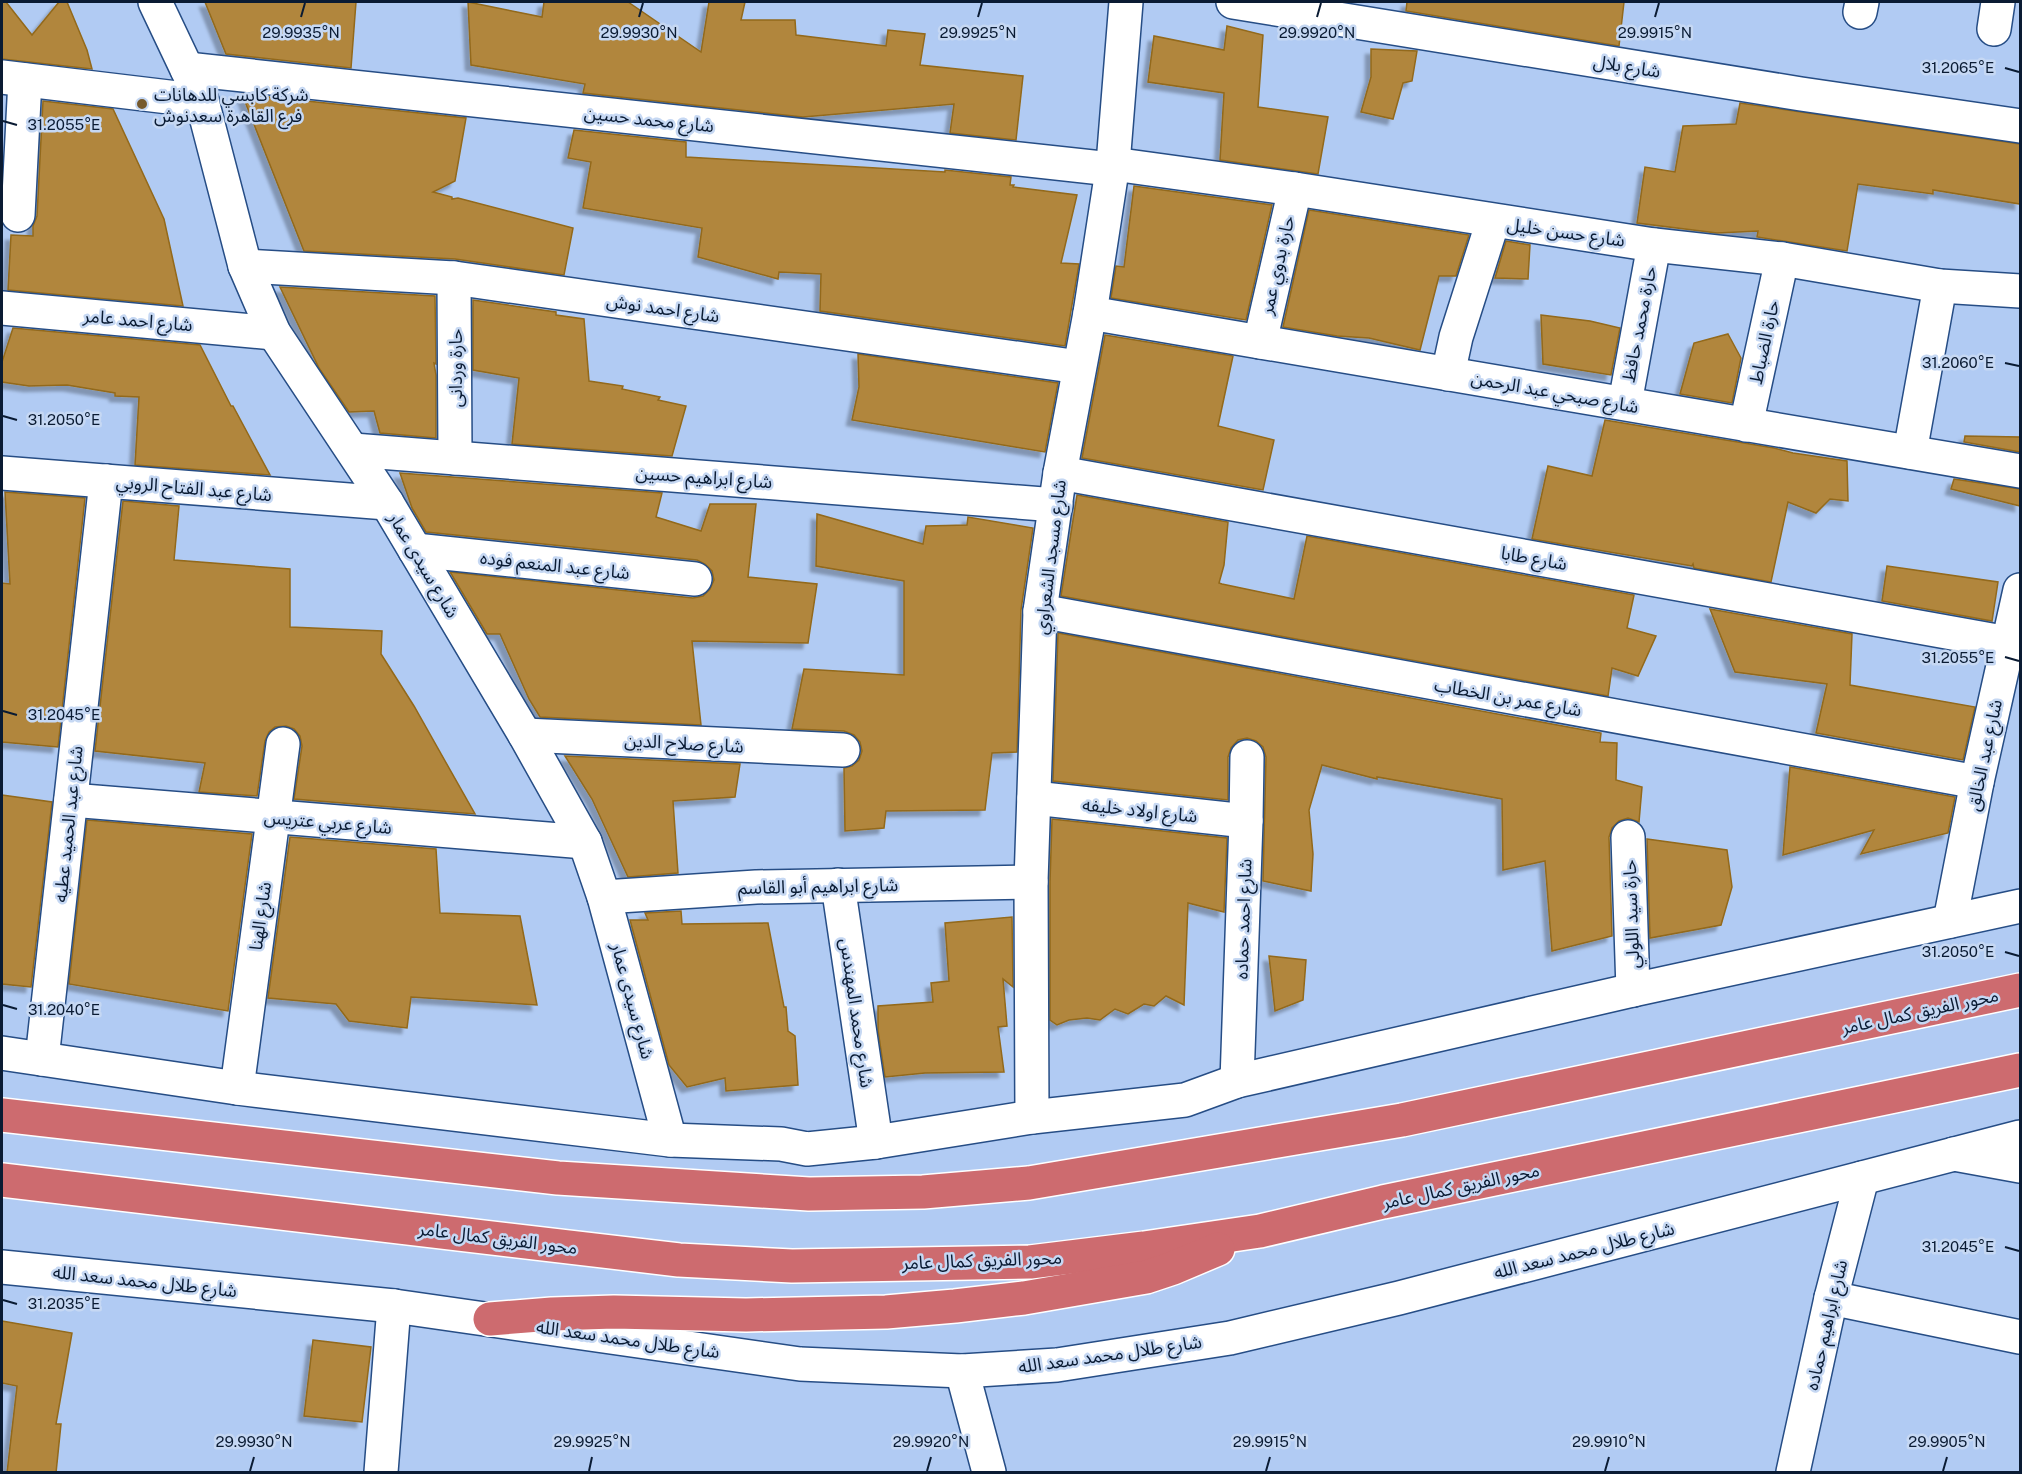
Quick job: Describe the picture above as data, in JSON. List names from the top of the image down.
{
  "streets": {
    "highway": ["محور الفريق كمال عامر"],
    "street": [
      "شارع بلال",
      "شارع محمد حسين",
      "شارع حسن خليل",
      "حارة بدوي عمر",
      "شارع احمد نوش",
      "شارع احمد عامر",
      "حارة محمد حافظ",
      "حارة الضباط",
      "حارة وردانى",
      "شارع صبحي عبد الرحمن",
      "شارع ابراهيم حسين",
      "شارع عبد الفتاح الروبي",
      "شارع مسجد الشعراوي",
      "شارع طابا",
      "شارع سيدى عمار",
      "شارع عبد المنعم فوده",
      "شارع عمر بن الخطاب",
      "شارع صلاح الدين",
      "شارع عبد الخالق",
      "شارع اولاد خليفه",
      "شارع عربي عتريس",
      "شارع عبد الحميد عطيه",
      "شارع ابراهيم أبو القاسم",
      "حارة سيد اللولي",
      "شارع الهنا",
      "شارع احمد حماده",
      "شارع محمد المهندس",
      "شارع طلال محمد سعد الله",
      "شارع ابراهيم حماده"
    ]
  },
  "crossings": [
    ["شارع محمد حسين", "شارع حسن خليل"],
    ["شارع محمد حسين", "شارع مسجد الشعراوي"],
    ["شارع محمد حسين", "شارع سيدى عمار"],
    ["شارع حسن خليل", "حارة بدوي عمر"],
    ["شارع حسن خليل", "حارة محمد حافظ"],
    ["شارع حسن خليل", "حارة الضباط"],
    ["شارع حسن خليل", "شارع مسجد الشعراوي"],
    ["حارة بدوي عمر", "شارع صبحي عبد الرحمن"],
    ["شارع احمد نوش", "حارة وردانى"],
    ["شارع احمد نوش", "شارع مسجد الشعراوي"],
    ["شارع احمد نوش", "شارع سيدى عمار"],
    ["شارع احمد عامر", "شارع سيدى عمار"],
    ["حارة محمد حافظ", "شارع صبحي عبد الرحمن"],
    ["حارة الضباط", "شارع صبحي عبد الرحمن"],
    ["حارة وردانى", "شارع ابراهيم حسين"],
    ["شارع صبحي عبد الرحمن", "شارع مسجد الشعراوي"],
    ["شارع ابراهيم حسين", "شارع مسجد الشعراوي"],
    ["شارع ابراهيم حسين", "شارع طابا"],
    ["شارع ابراهيم حسين", "شارع سيدى عمار"],
    ["شارع عبد الفتاح الروبي", "شارع سيدى عمار"],
    ["شارع عبد الفتاح الروبي", "شارع عبد الحميد عطيه"],
    ["شارع مسجد الشعراوي", "شارع طابا"],
    ["شارع مسجد الشعراوي", "شارع عمر بن الخطاب"],
    ["شارع مسجد الشعراوي", "شارع اولاد خليفه"],
    ["شارع مسجد الشعراوي", "شارع ابراهيم أبو القاسم"],
    ["شارع طابا", "شارع عبد الخالق"],
    ["شارع سيدى عمار", "شارع عبد المنعم فوده"],
    ["شارع سيدى عمار", "شارع صلاح الدين"],
    ["شارع سيدى عمار", "شارع عربي عتريس"],
    ["شارع سيدى عمار", "شارع ابراهيم أبو القاسم"],
    ["شارع عمر بن الخطاب", "شارع عبد الخالق"],
    ["شارع اولاد خليفه", "شارع احمد حماده"],
    ["شارع عربي عتريس", "شارع عبد الحميد عطيه"],
    ["شارع عربي عتريس", "شارع الهنا"],
    ["شارع ابراهيم أبو القاسم", "شارع محمد المهندس"],
    ["شارع طلال محمد سعد الله", "شارع ابراهيم حماده"]
  ],
  "places": ["شركة كابسي للدهانات فرع القاهرة سعدنوش"],
  "coordinates": [
    "29.9935°N",
    "29.9930°N",
    "29.9925°N",
    "29.9920°N",
    "29.9915°N",
    "31.2065°E",
    "31.2055°E",
    "31.2060°E",
    "31.2050°E",
    "31.2045°E",
    "31.2040°E",
    "31.2035°E",
    "29.9910°N",
    "29.9905°N"
  ]
}
